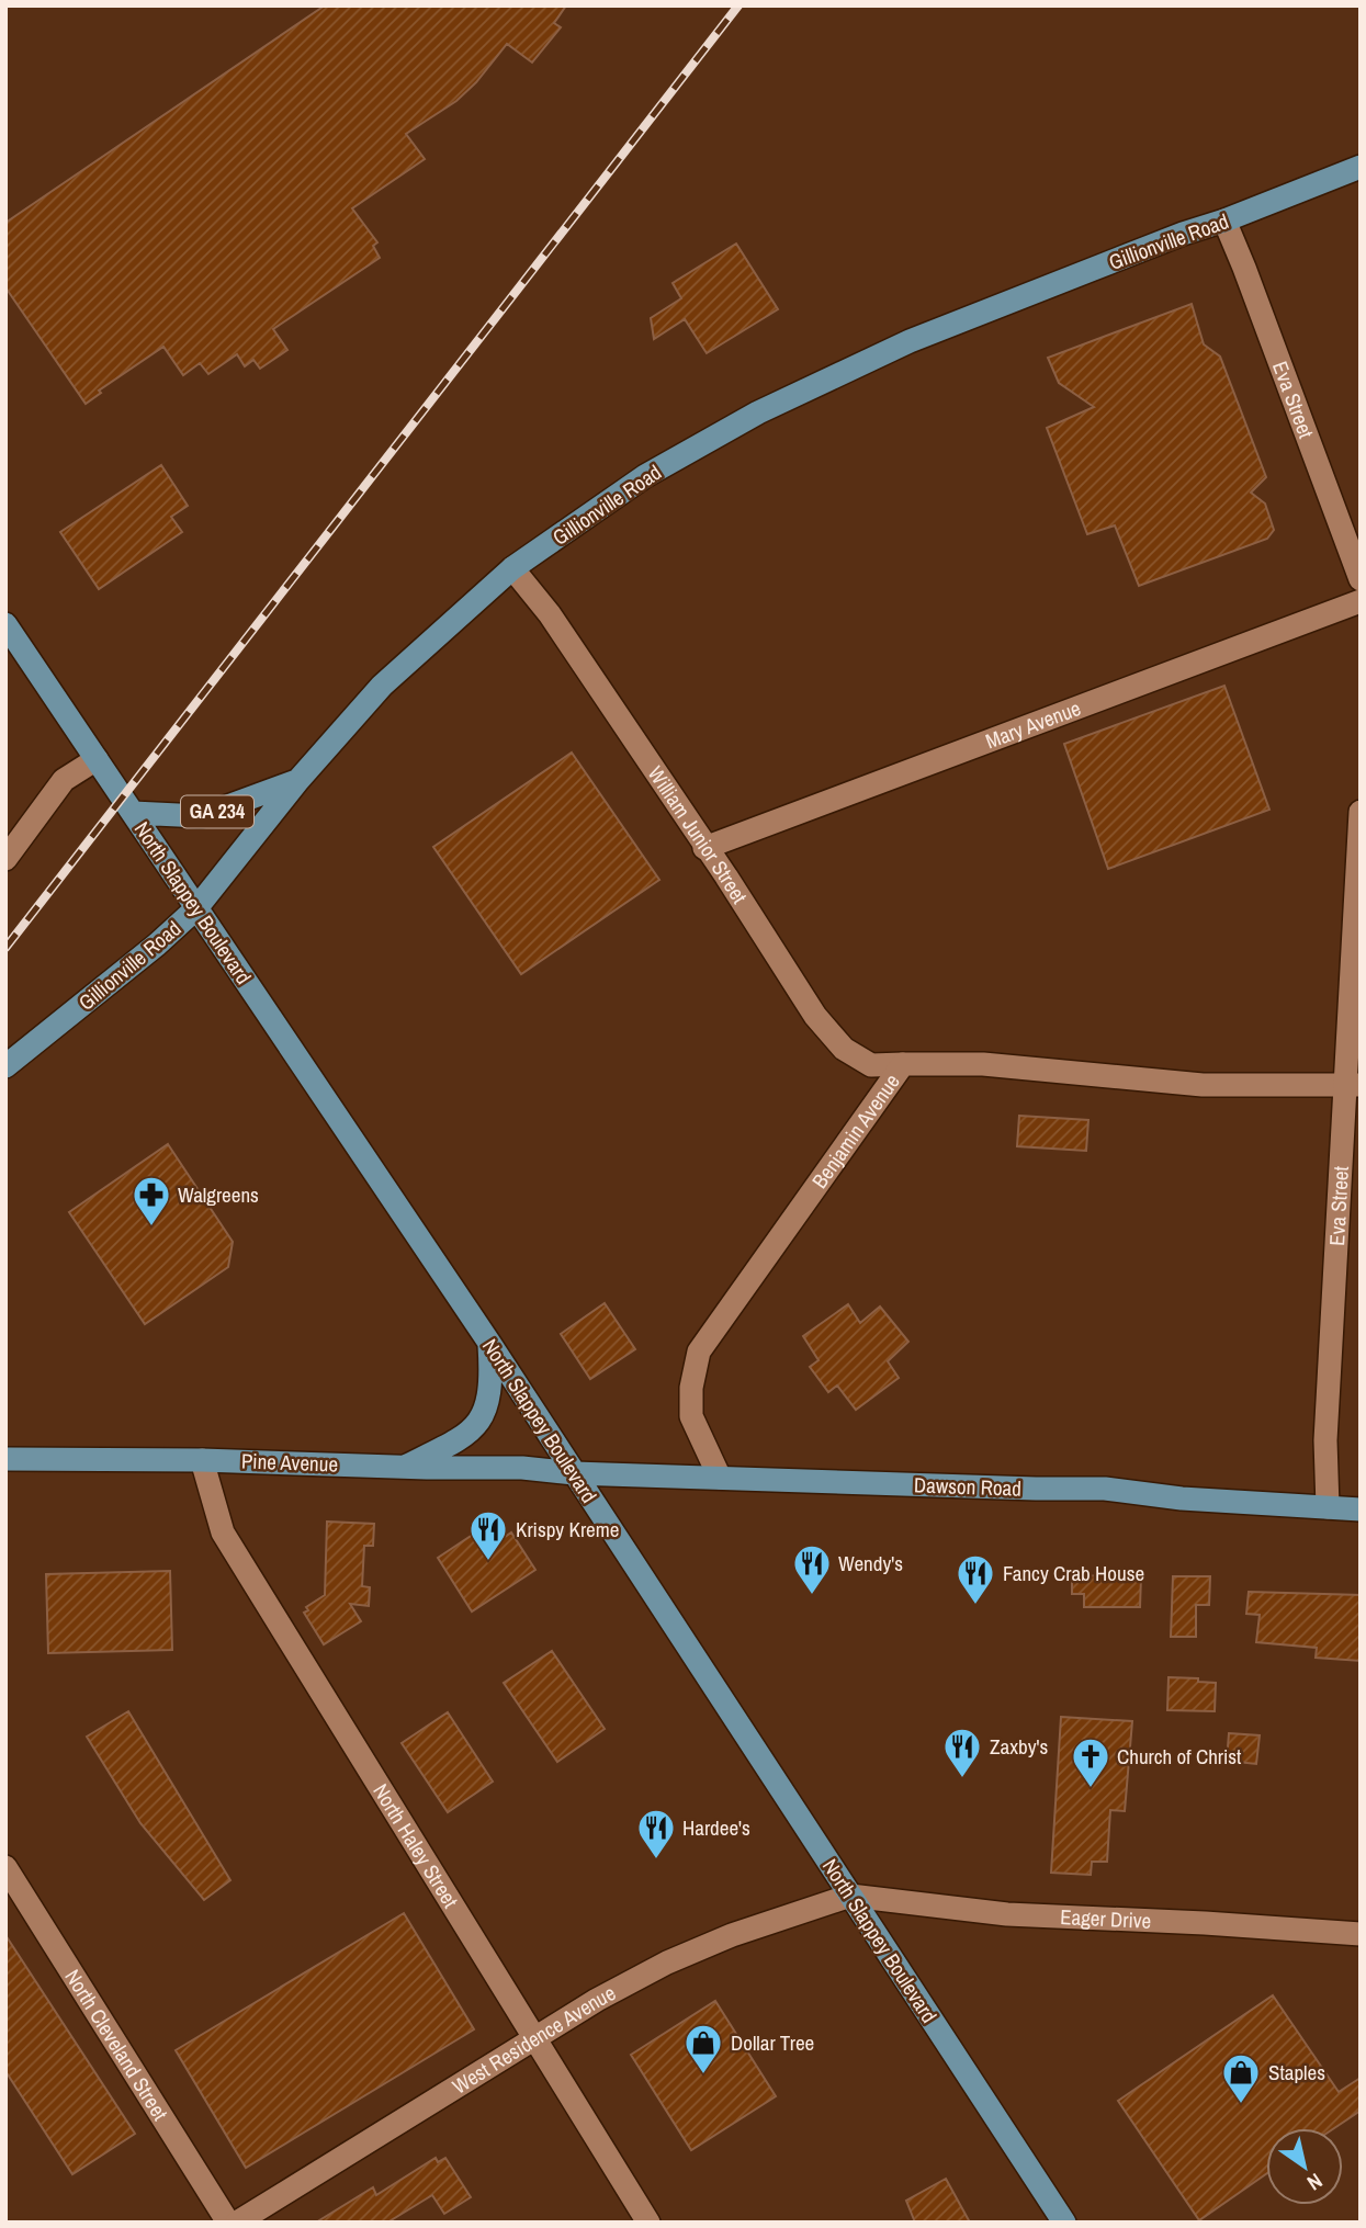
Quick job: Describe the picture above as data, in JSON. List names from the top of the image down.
{
  "streets": {
    "main road": [
      "Gillionville Road",
      "GA 234",
      "North Slappey Boulevard",
      "Pine Avenue",
      "Dawson Road"
    ],
    "street": [
      "Eva Street",
      "Mary Avenue",
      "William Junior Street",
      "Benjamin Avenue",
      "North Haley Street",
      "Eager Drive",
      "West Residence Avenue",
      "North Cleveland Street"
    ]
  },
  "crossings": [
    ["Gillionville Road", "Eva Street"],
    ["Gillionville Road", "GA 234"],
    ["Gillionville Road", "William Junior Street"],
    ["Gillionville Road", "North Slappey Boulevard"],
    ["Eva Street", "Benjamin Avenue"],
    ["Eva Street", "Dawson Road"],
    ["Mary Avenue", "William Junior Street"],
    ["GA 234", "North Slappey Boulevard"],
    ["William Junior Street", "Benjamin Avenue"],
    ["North Slappey Boulevard", "Pine Avenue"],
    ["North Slappey Boulevard", "Dawson Road"],
    ["North Slappey Boulevard", "Eager Drive"],
    ["North Slappey Boulevard", "West Residence Avenue"],
    ["Benjamin Avenue", "Dawson Road"],
    ["Pine Avenue", "Dawson Road"],
    ["Pine Avenue", "North Haley Street"],
    ["North Haley Street", "West Residence Avenue"],
    ["Eager Drive", "West Residence Avenue"]
  ],
  "places": {
    "pharmacy": ["Walgreens"],
    "restaurant": [
      "Krispy Kreme",
      "Wendy's",
      "Fancy Crab House",
      "Zaxby's",
      "Hardee's"
    ],
    "church": ["Church of Christ"],
    "shop": ["Dollar Tree", "Staples"]
  },
  "north": "bottom right"
}
